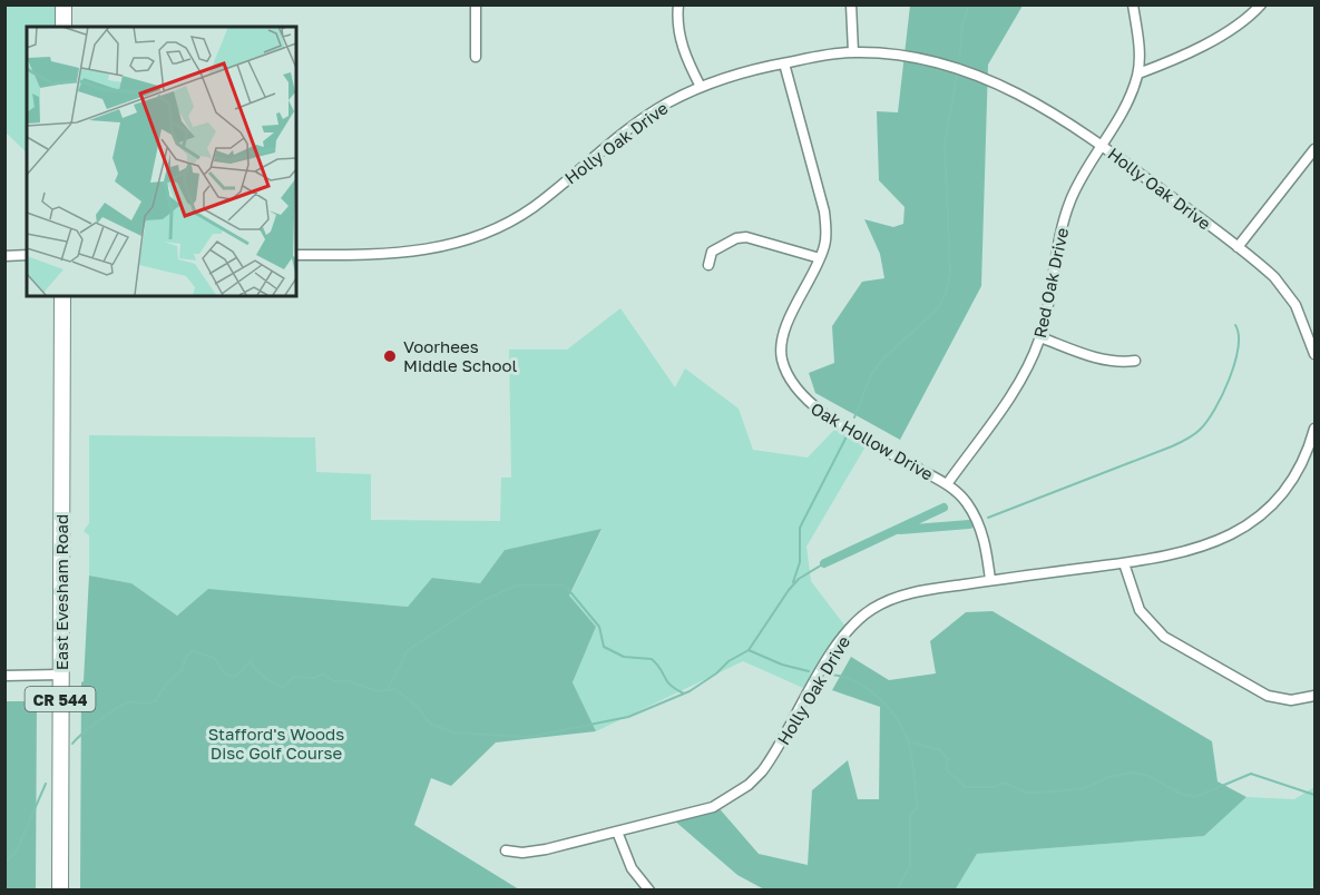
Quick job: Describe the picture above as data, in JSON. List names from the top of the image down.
{
  "streets": {
    "main road": ["East Evesham Road", "CR 544"],
    "street": ["Holly Oak Drive", "Red Oak Drive", "Oak Hollow Drive"]
  },
  "crossings": [
    ["Holly Oak Drive", "Red Oak Drive"],
    ["Holly Oak Drive", "Oak Hollow Drive"],
    ["Red Oak Drive", "Oak Hollow Drive"]
  ],
  "parks": ["Stafford's Woods Disc Golf Course"],
  "places": ["Voorhees Middle School"]
}
